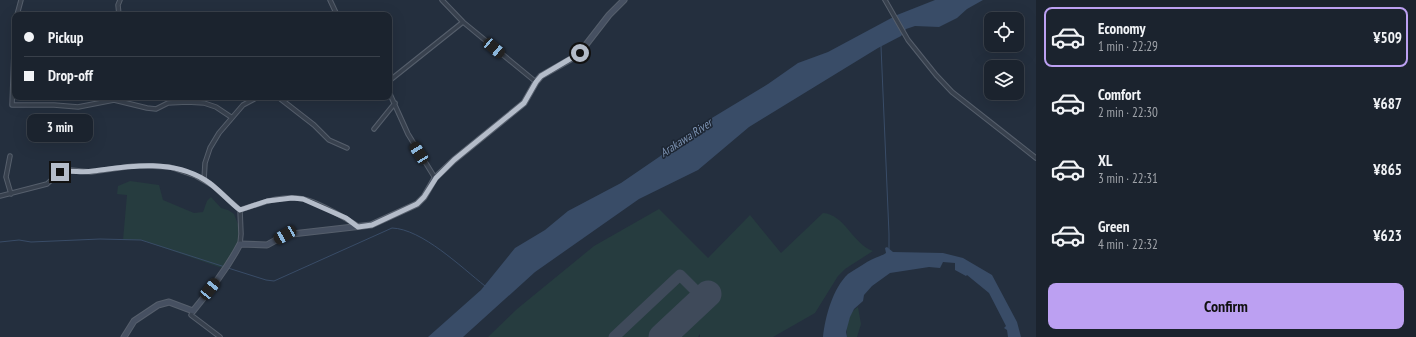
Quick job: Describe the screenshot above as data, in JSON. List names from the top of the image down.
{
  "water": ["Arakawa River"],
  "page": {
    "list": [
      {
        "name": "Economy",
        "note": "1 min · 22:29",
        "value": "¥509"
      },
      {
        "name": "Comfort",
        "note": "2 min · 22:30",
        "value": "¥687"
      },
      {
        "name": "XL",
        "note": "3 min · 22:31",
        "value": "¥865"
      },
      {
        "name": "Green",
        "note": "4 min · 22:32",
        "value": "¥623"
      }
    ],
    "banner": ["Pickup", "Drop-off"],
    "bubble": "3 min",
    "buttons": "Confirm"
  }
}
